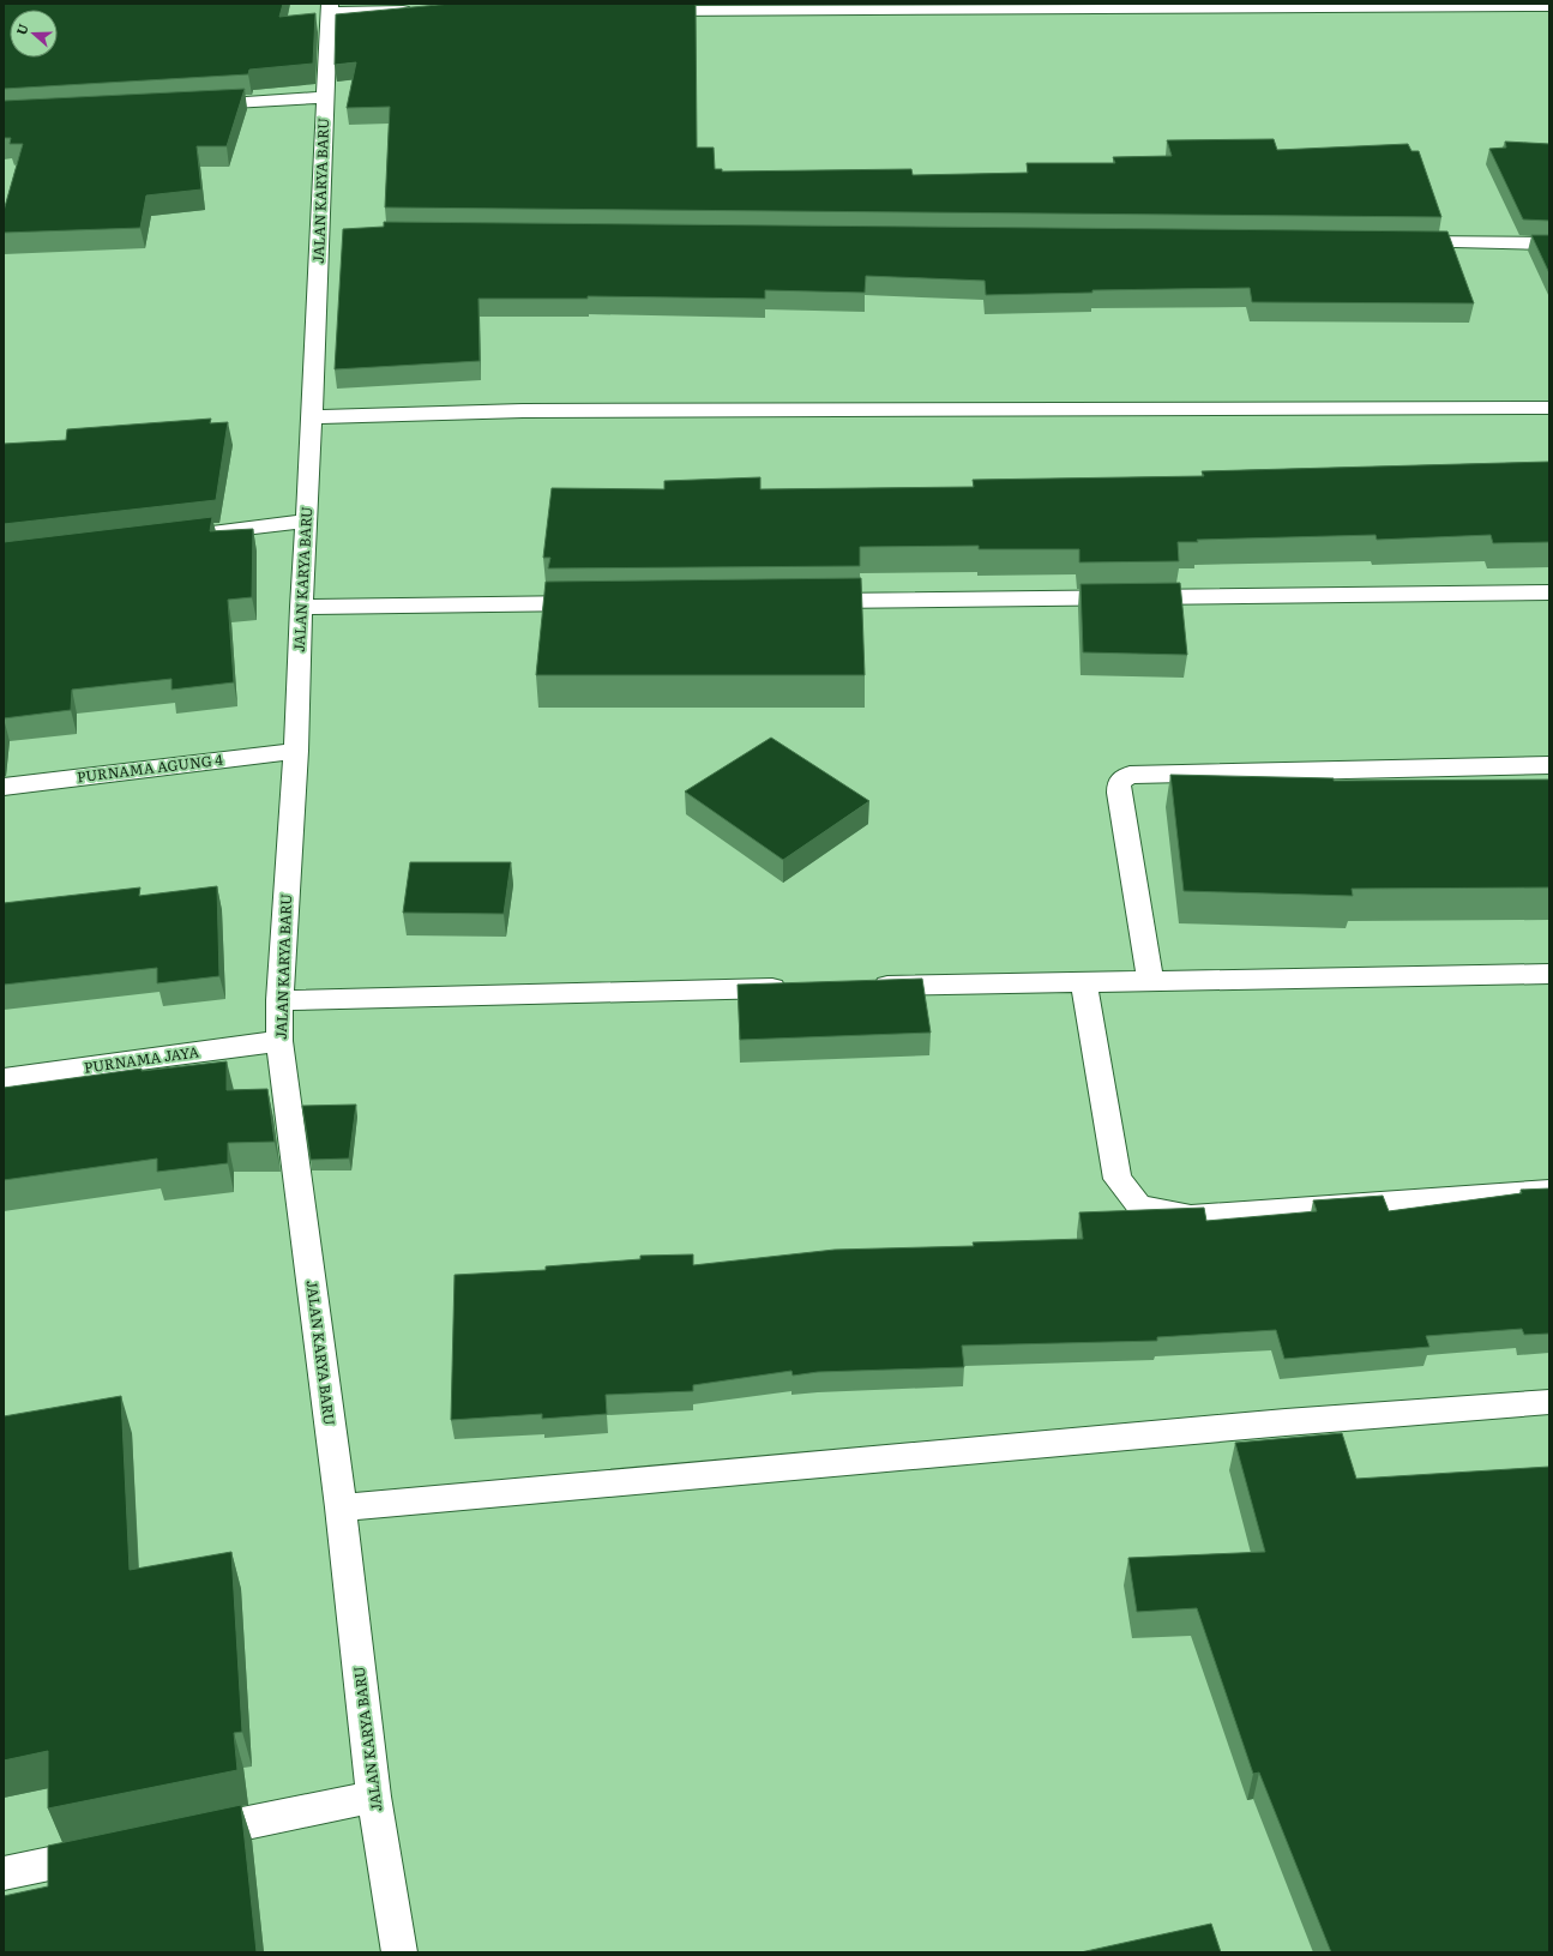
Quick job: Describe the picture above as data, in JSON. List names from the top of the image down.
{
  "streets": {
    "street": ["JALAN KARYA BARU", "PURNAMA AGUNG 4", "PURNAMA JAYA"]
  },
  "crossings": [
    ["JALAN KARYA BARU", "PURNAMA AGUNG 4"],
    ["JALAN KARYA BARU", "PURNAMA JAYA"]
  ],
  "north": "left"
}
